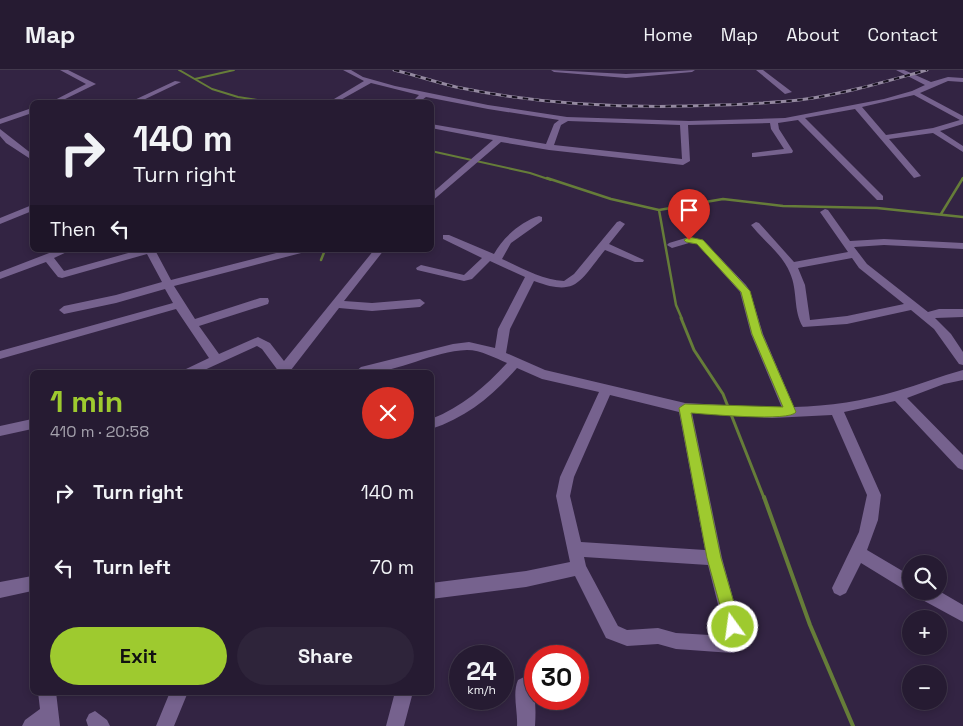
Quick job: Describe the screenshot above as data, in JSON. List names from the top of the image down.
{
  "page": {
    "header": "Map",
    "nav": [
      "Home",
      "Map",
      "About",
      "Contact"
    ],
    "turn": ["140 m", "Turn right"],
    "then": "Then",
    "heading": ["1 min", "410 m · 20:58"],
    "list": [
      {
        "name": "Turn right",
        "value": "140 m"
      },
      {
        "name": "Turn left",
        "value": "70 m"
      }
    ],
    "map_buttons": ["+", "−"],
    "buttons": ["Exit", "Share"],
    "speed": "24 km/h",
    "limit": "30"
  }
}
